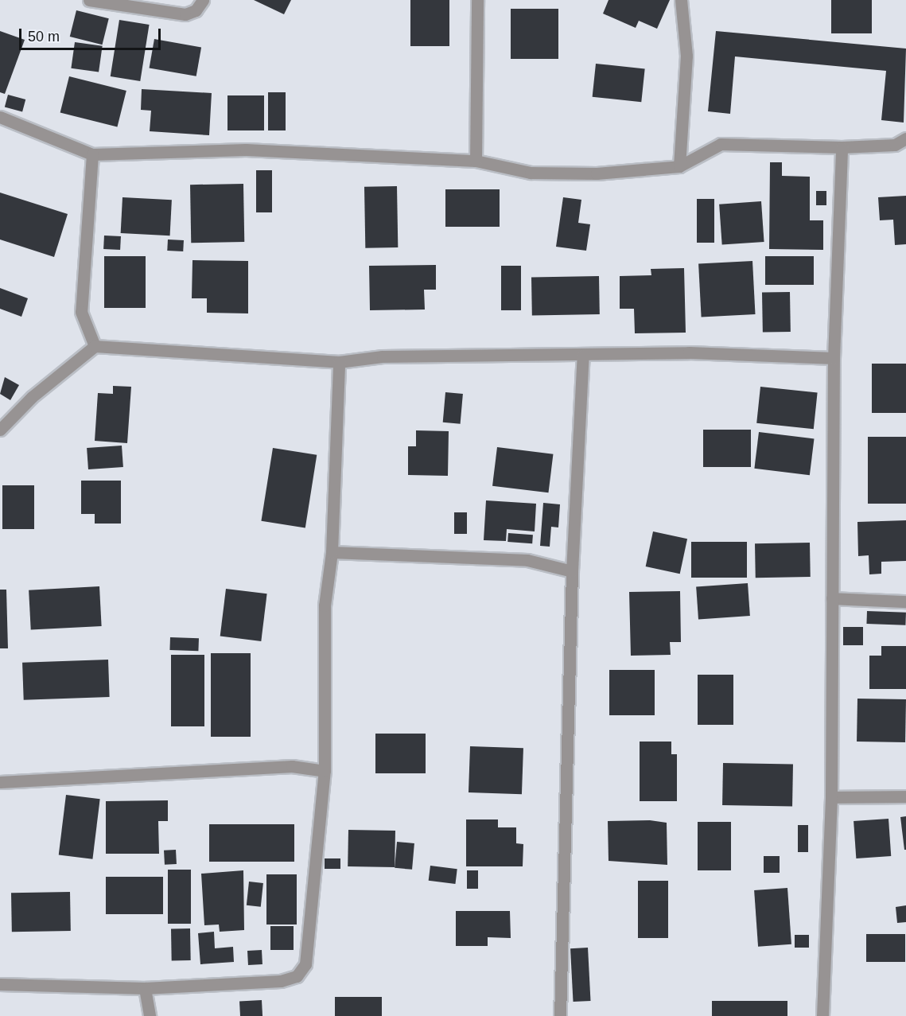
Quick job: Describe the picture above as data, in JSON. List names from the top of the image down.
{
  "scale_bar": "50 m"
}
